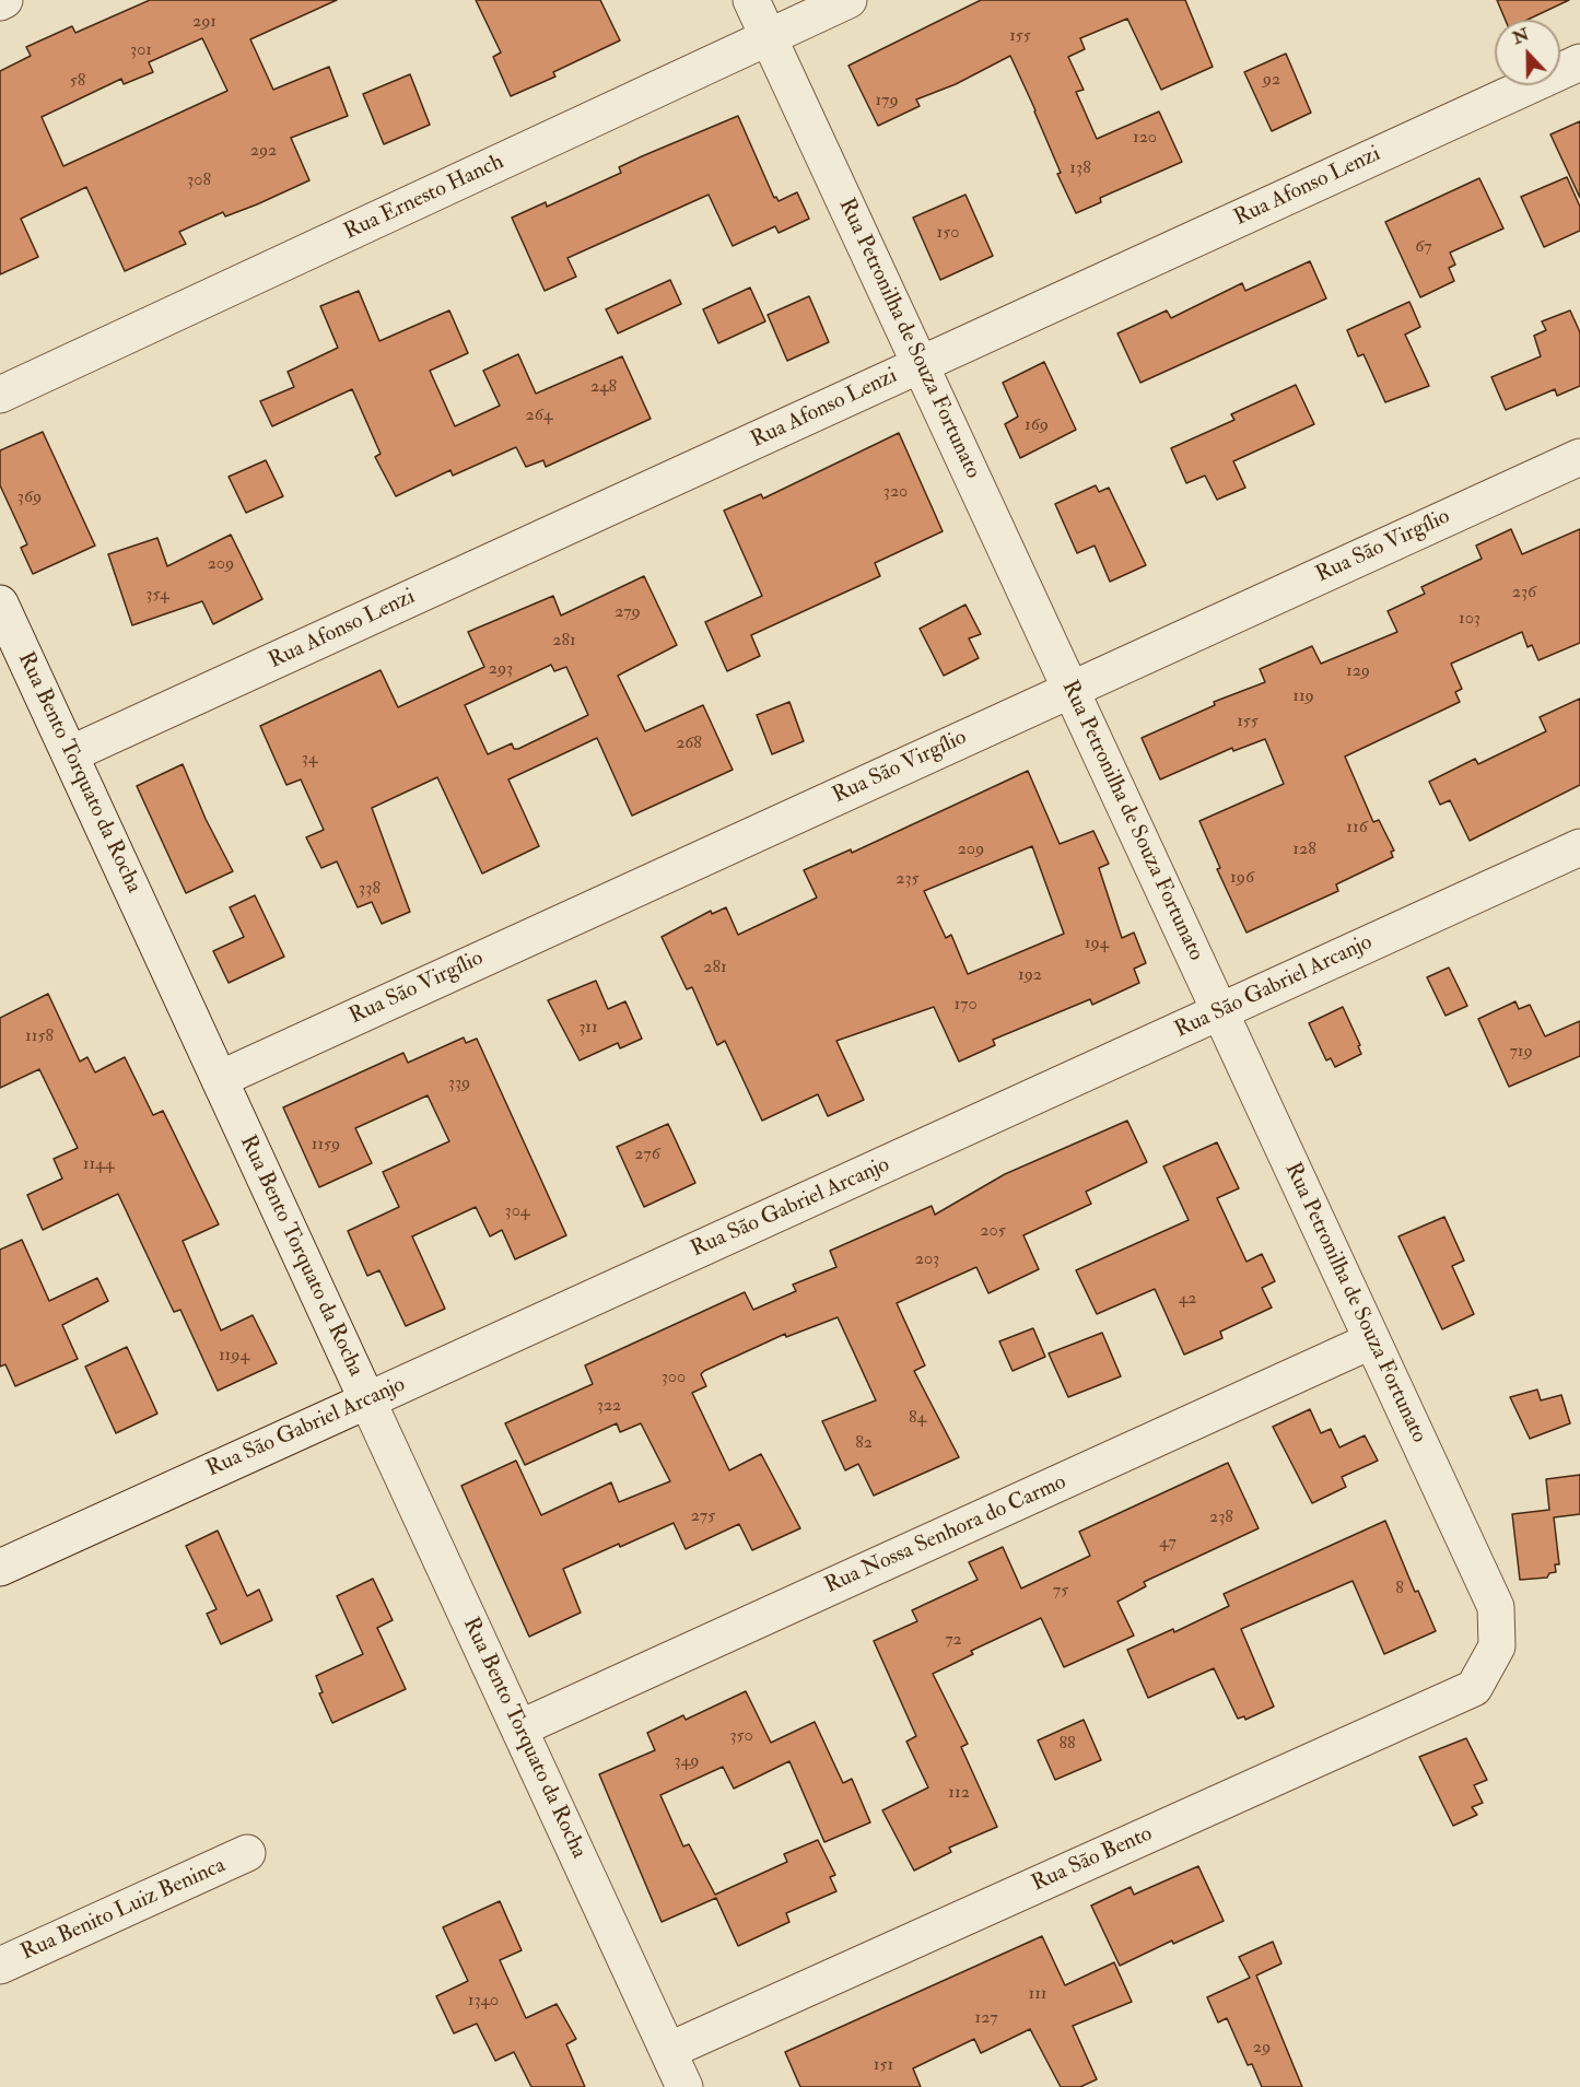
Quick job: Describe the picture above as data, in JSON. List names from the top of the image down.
{
  "streets": {
    "street": [
      "Rua Afonso Lenzi",
      "Rua Ernesto Hanch",
      "Rua Petronilha de Souza Fortunato",
      "Rua São Virgílio",
      "Rua Bento Torquato da Rocha",
      "Rua São Gabriel Arcanjo",
      "Rua Nossa Senhora do Carmo",
      "Rua São Bento",
      "Rua Benito Luiz Beninca"
    ]
  },
  "crossings": [
    ["Rua Afonso Lenzi", "Rua Petronilha de Souza Fortunato"],
    ["Rua Afonso Lenzi", "Rua Bento Torquato da Rocha"],
    ["Rua Ernesto Hanch", "Rua Petronilha de Souza Fortunato"],
    ["Rua Petronilha de Souza Fortunato", "Rua São Virgílio"],
    ["Rua Petronilha de Souza Fortunato", "Rua São Gabriel Arcanjo"],
    ["Rua Petronilha de Souza Fortunato", "Rua Nossa Senhora do Carmo"],
    ["Rua Petronilha de Souza Fortunato", "Rua São Bento"],
    ["Rua São Virgílio", "Rua Bento Torquato da Rocha"],
    ["Rua Bento Torquato da Rocha", "Rua São Gabriel Arcanjo"],
    ["Rua Bento Torquato da Rocha", "Rua Nossa Senhora do Carmo"],
    ["Rua Bento Torquato da Rocha", "Rua São Bento"]
  ],
  "house_numbers": [
    "291",
    "155",
    "301",
    "92",
    "58",
    "179",
    "120",
    "292",
    "138",
    "308",
    "150",
    "67",
    "248",
    "264",
    "169",
    "320",
    "369",
    "209",
    "236",
    "354",
    "279",
    "103",
    "281",
    "293",
    "129",
    "119",
    "155",
    "268",
    "34",
    "116",
    "209",
    "128",
    "196",
    "235",
    "338",
    "194",
    "281",
    "192",
    "170",
    "311",
    "1158",
    "719",
    "339",
    "1159",
    "276",
    "1144",
    "304",
    "205",
    "203",
    "42",
    "1194",
    "300",
    "322",
    "84",
    "82",
    "275",
    "238",
    "47",
    "8",
    "75",
    "72",
    "350",
    "88",
    "349",
    "112",
    "111",
    "1340",
    "127",
    "29",
    "151"
  ],
  "north": "top"
}
